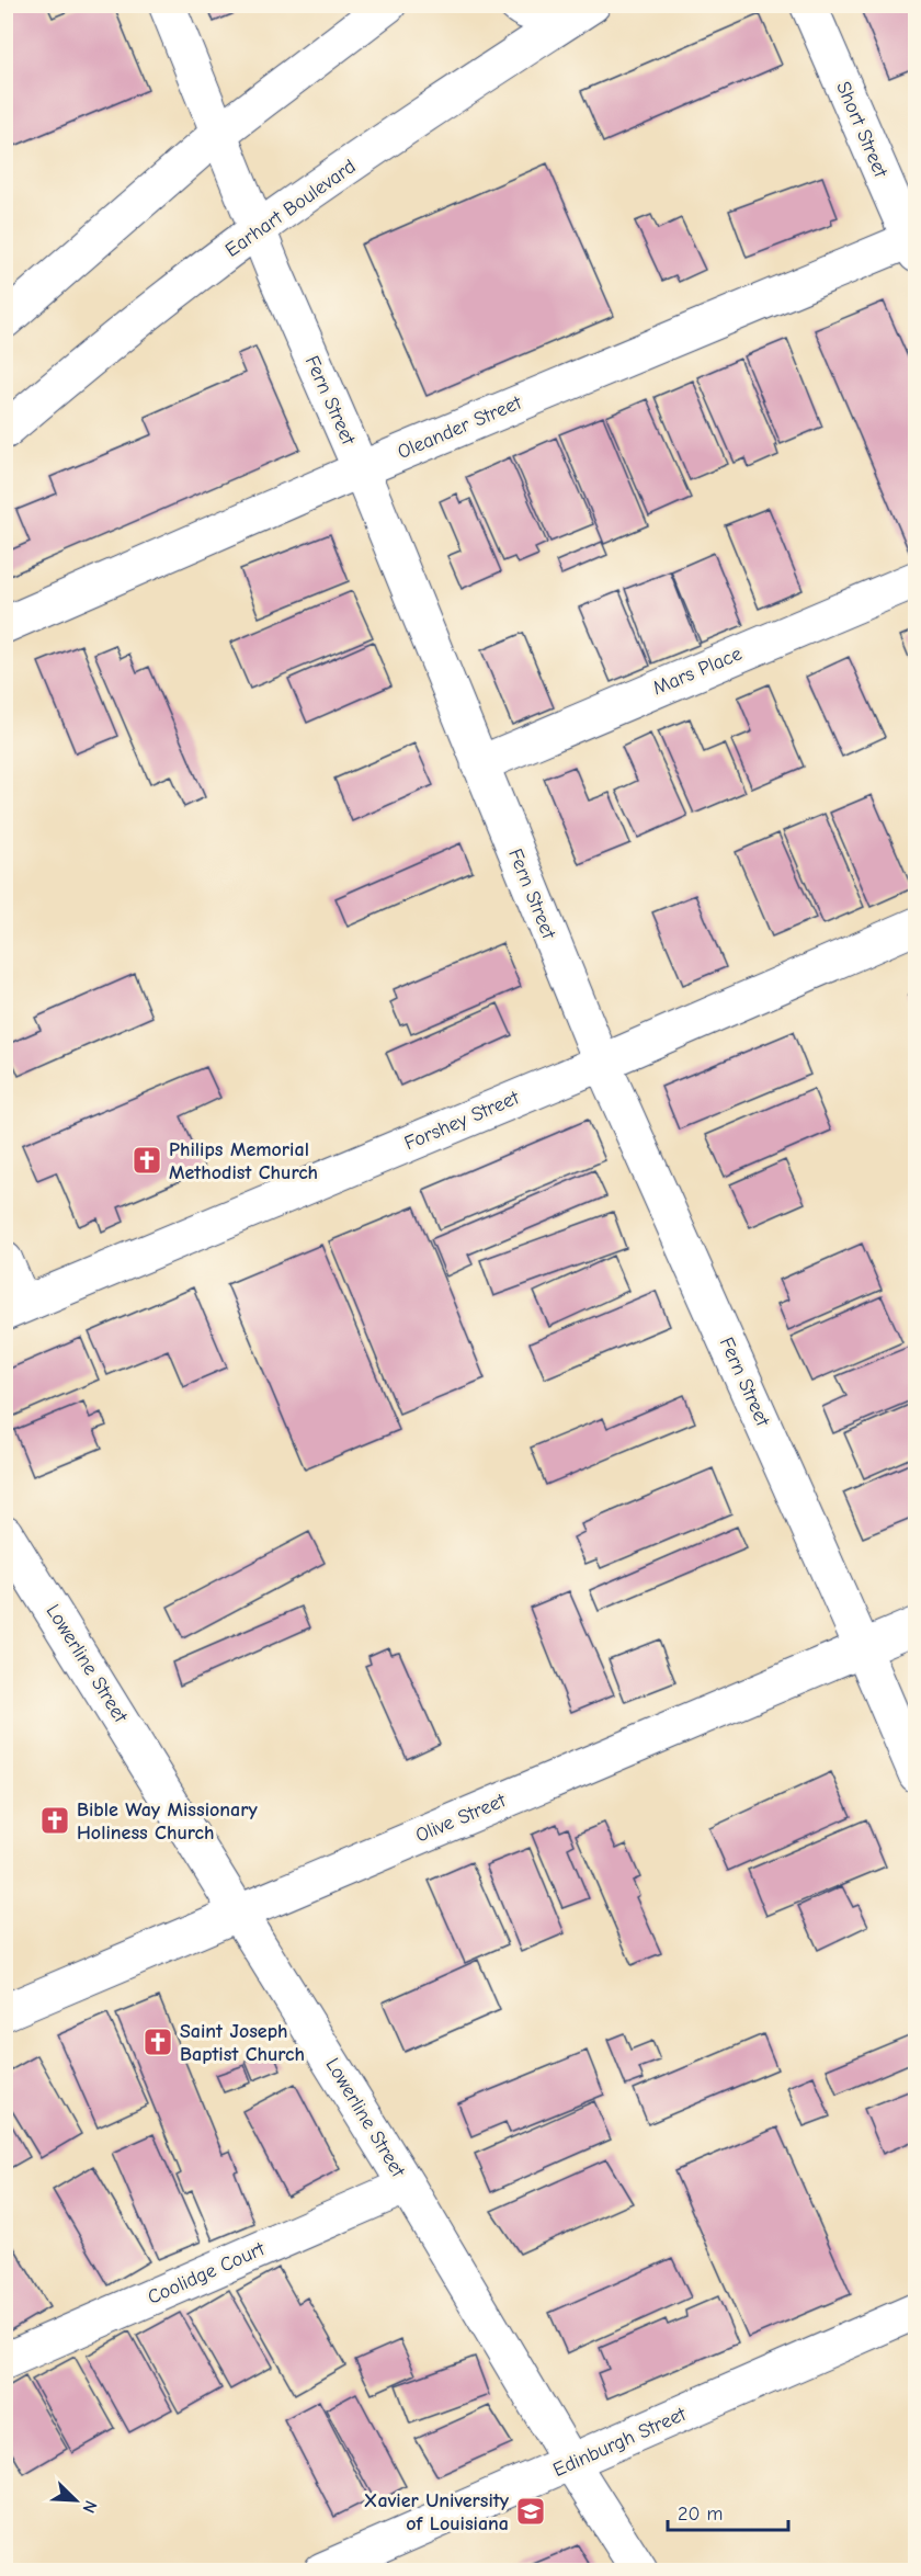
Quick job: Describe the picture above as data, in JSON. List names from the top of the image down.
{
  "streets": {
    "street": [
      "Short Street",
      "Earhart Boulevard",
      "Fern Street",
      "Oleander Street",
      "Mars Place",
      "Forshey Street",
      "Lowerline Street",
      "Olive Street",
      "Coolidge Court",
      "Edinburgh Street"
    ]
  },
  "crossings": [
    ["Short Street", "Oleander Street"],
    ["Earhart Boulevard", "Fern Street"],
    ["Fern Street", "Oleander Street"],
    ["Fern Street", "Mars Place"],
    ["Fern Street", "Forshey Street"],
    ["Fern Street", "Olive Street"],
    ["Lowerline Street", "Olive Street"],
    ["Lowerline Street", "Coolidge Court"],
    ["Lowerline Street", "Edinburgh Street"]
  ],
  "places": {
    "church": ["Philips Memorial Methodist Church", "Bible Way Missionary Holiness Church", "Saint Joseph Baptist Church"],
    "school or university": ["Xavier University of Louisiana"]
  },
  "scale_bar": "20 m",
  "north": "bottom right"
}
